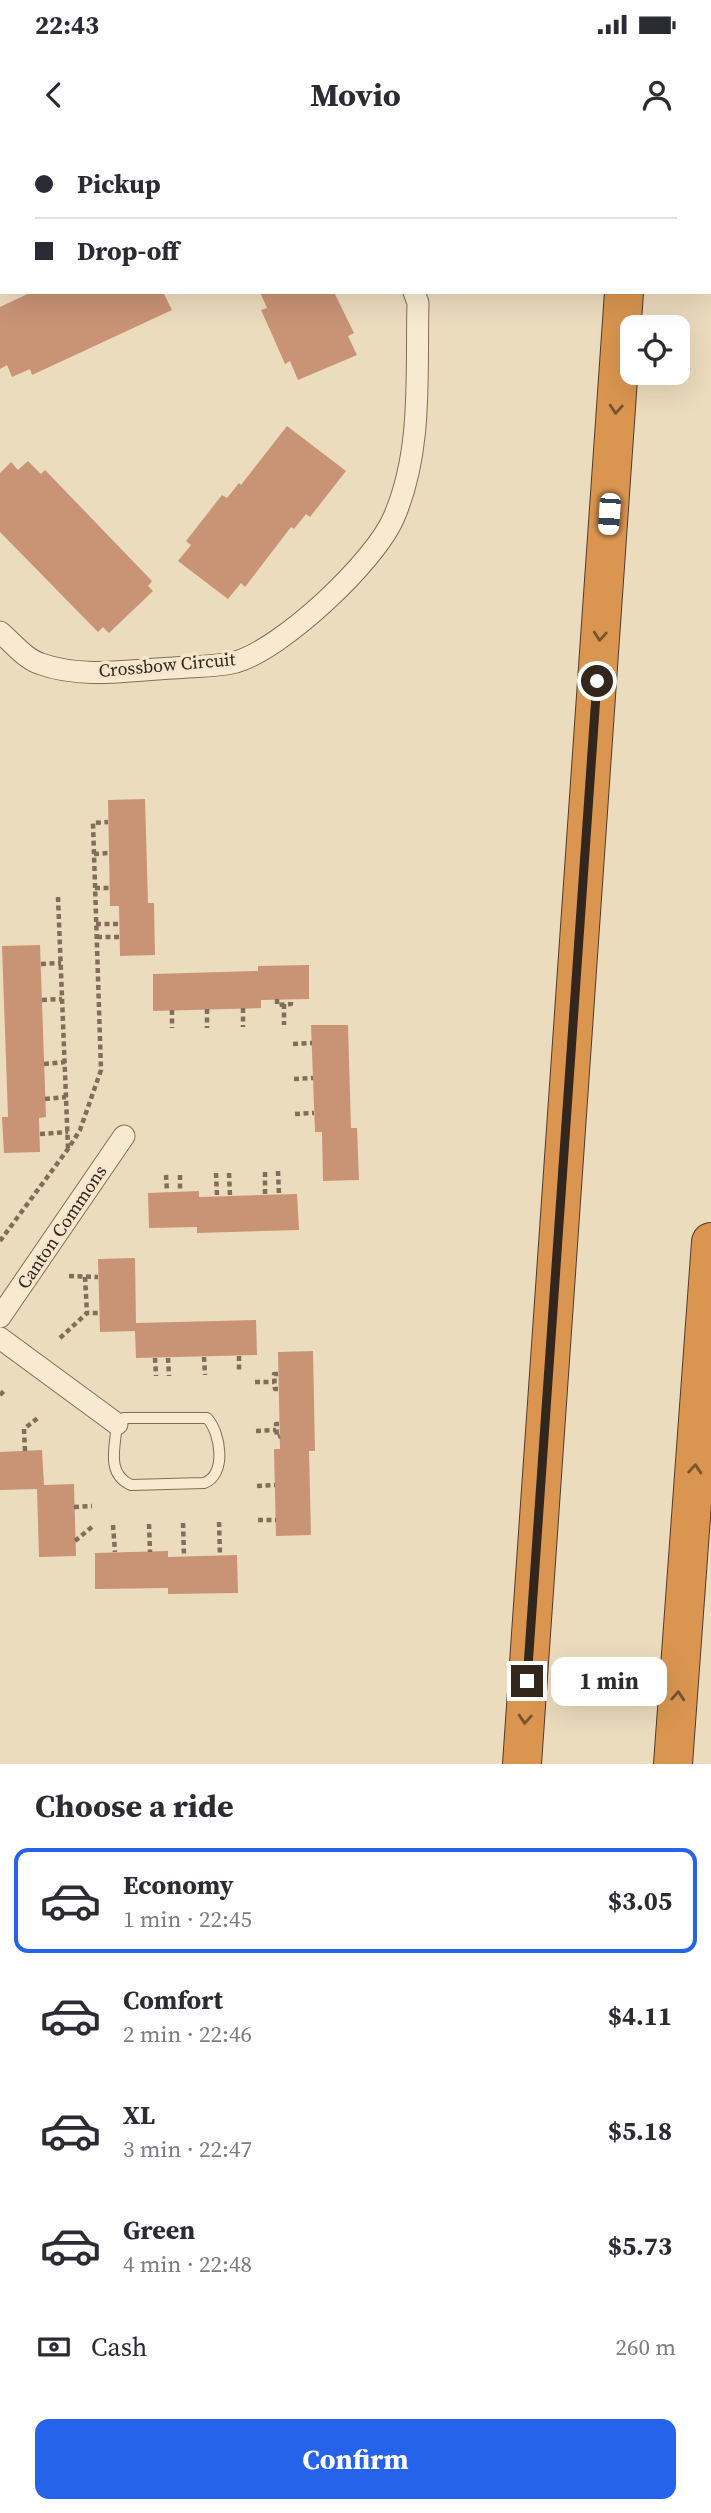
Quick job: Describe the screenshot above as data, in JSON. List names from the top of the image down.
{
  "streets": {
    "street": ["Crossbow Circuit", "Canton Commons"]
  },
  "page": {
    "status": "22:43",
    "header": "Movio",
    "banner": ["Pickup", "Drop-off"],
    "bubble": "1 min",
    "heading": "Choose a ride",
    "list": [
      {
        "name": "Economy",
        "note": "1 min · 22:45",
        "value": "$3.05"
      },
      {
        "name": "Comfort",
        "note": "2 min · 22:46",
        "value": "$4.11"
      },
      {
        "name": "XL",
        "note": "3 min · 22:47",
        "value": "$5.18"
      },
      {
        "name": "Green",
        "note": "4 min · 22:48",
        "value": "$5.73"
      }
    ],
    "pay": ["Cash", "260 m"],
    "buttons": "Confirm"
  }
}
